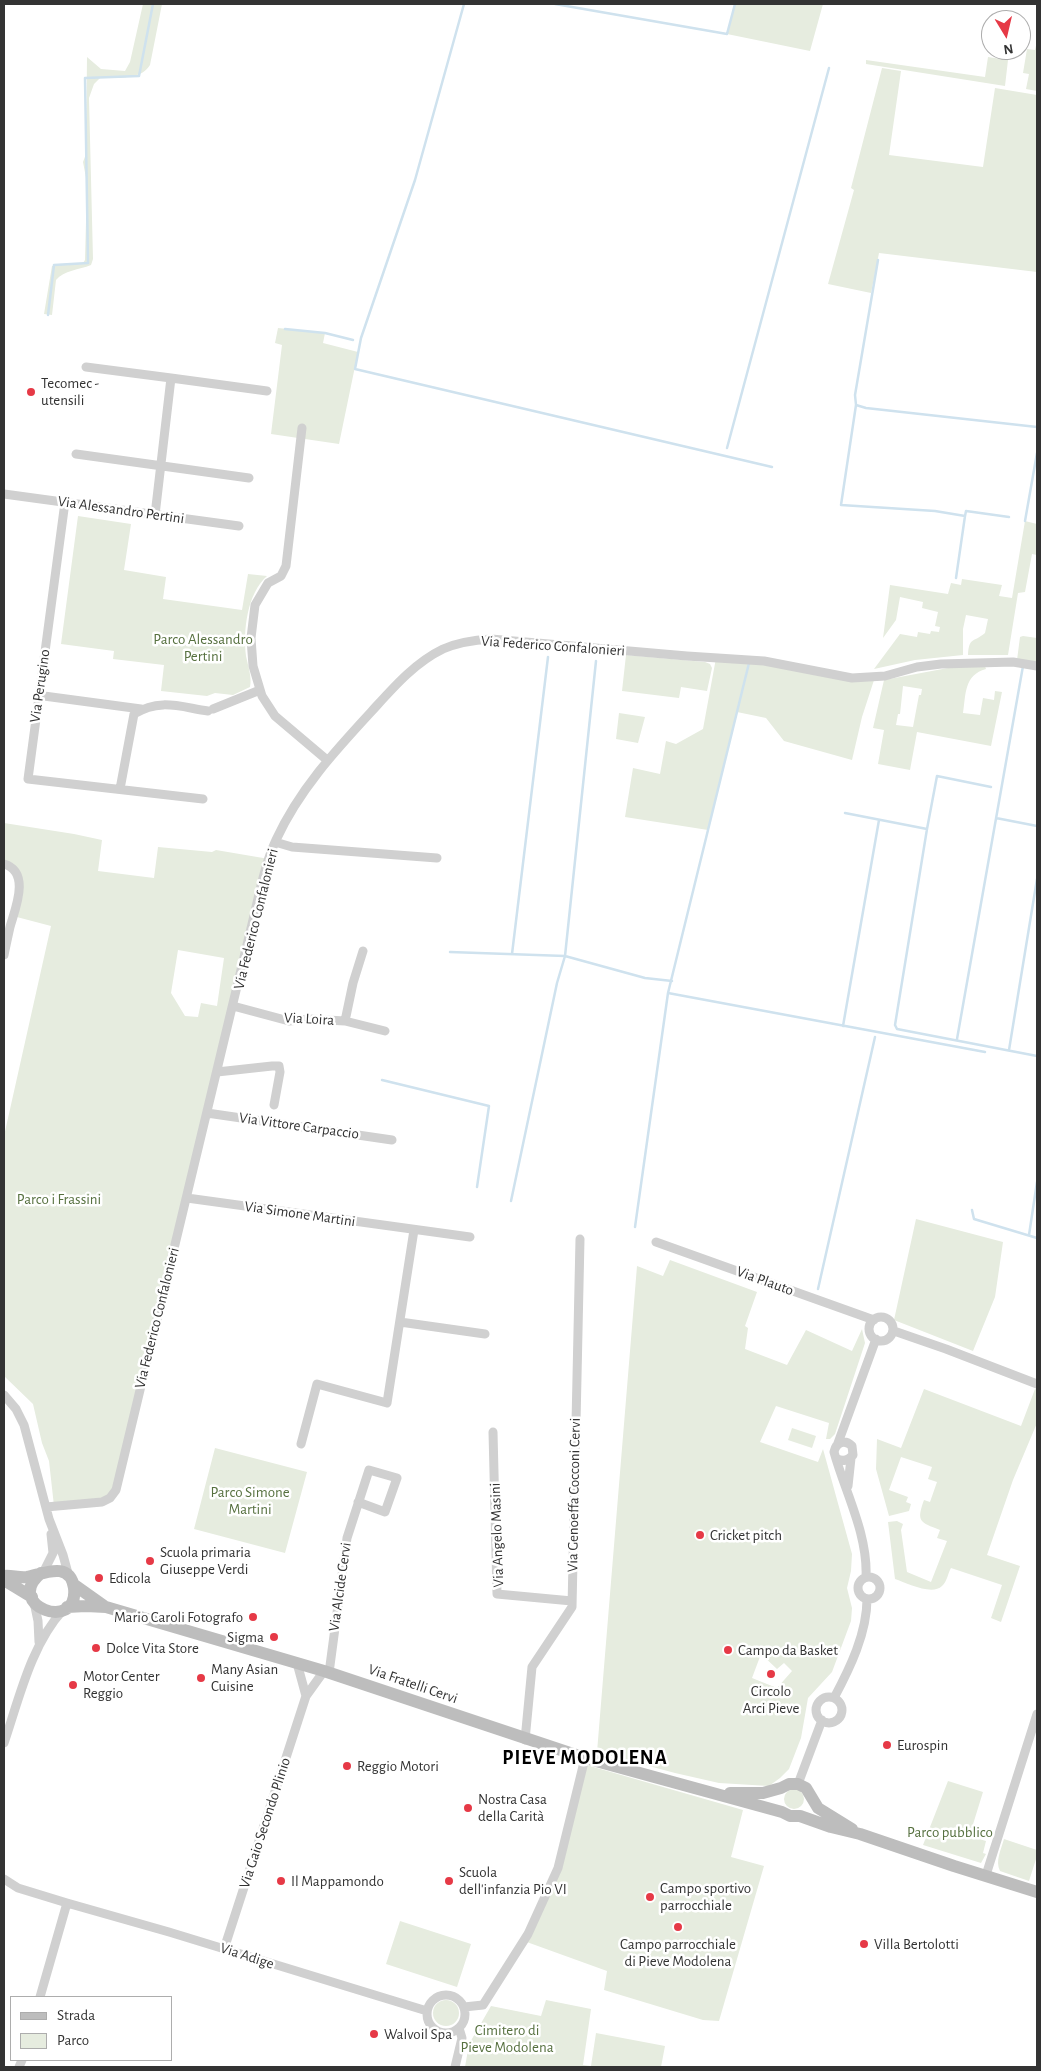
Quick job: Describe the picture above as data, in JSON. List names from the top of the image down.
{
  "streets": {
    "main road": ["Via Fratelli Cervi"],
    "street": [
      "Via Alessandro Pertini",
      "Via Federico Confalonieri",
      "Via Perugino",
      "Via Loira",
      "Via Vittore Carpaccio",
      "Via Simone Martini",
      "Via Plauto",
      "Via Genoeffa Cocconi Cervi",
      "Via Angelo Masini",
      "Via Alcide Cervi",
      "Via Gaio Secondo Plinio",
      "Via Adige"
    ]
  },
  "crossings": [
    ["Via Alessandro Pertini", "Via Perugino"],
    ["Via Federico Confalonieri", "Via Loira"],
    ["Via Federico Confalonieri", "Via Vittore Carpaccio"],
    ["Via Federico Confalonieri", "Via Simone Martini"],
    ["Via Genoeffa Cocconi Cervi", "Via Angelo Masini"],
    ["Via Genoeffa Cocconi Cervi", "Via Fratelli Cervi"],
    ["Via Alcide Cervi", "Via Fratelli Cervi"],
    ["Via Alcide Cervi", "Via Gaio Secondo Plinio"],
    ["Via Fratelli Cervi", "Via Gaio Secondo Plinio"],
    ["Via Gaio Secondo Plinio", "Via Adige"]
  ],
  "districts": ["PIEVE MODOLENA"],
  "parks": [
    "Parco Alessandro Pertini",
    "Parco i Frassini",
    "Parco Simone Martini",
    "Parco pubblico",
    "Cimitero di Pieve Modolena"
  ],
  "places": [
    "Tecomec - utensili",
    "Cricket pitch",
    "Scuola primaria Giuseppe Verdi",
    "Edicola",
    "Mario Caroli Fotografo",
    "Sigma",
    "Dolce Vita Store",
    "Campo da Basket",
    "Circolo Arci Pieve",
    "Many Asian Cuisine",
    "Motor Center Reggio",
    "Eurospin",
    "Reggio Motori",
    "Nostra Casa della Carità",
    "Il Mappamondo",
    "Scuola dell'infanzia Pio VI",
    "Campo sportivo parrocchiale",
    "Campo parrocchiale di Pieve Modolena",
    "Villa Bertolotti",
    "Walvoil Spa"
  ],
  "legend": ["Strada", "Parco"],
  "north": "bottom"
}
